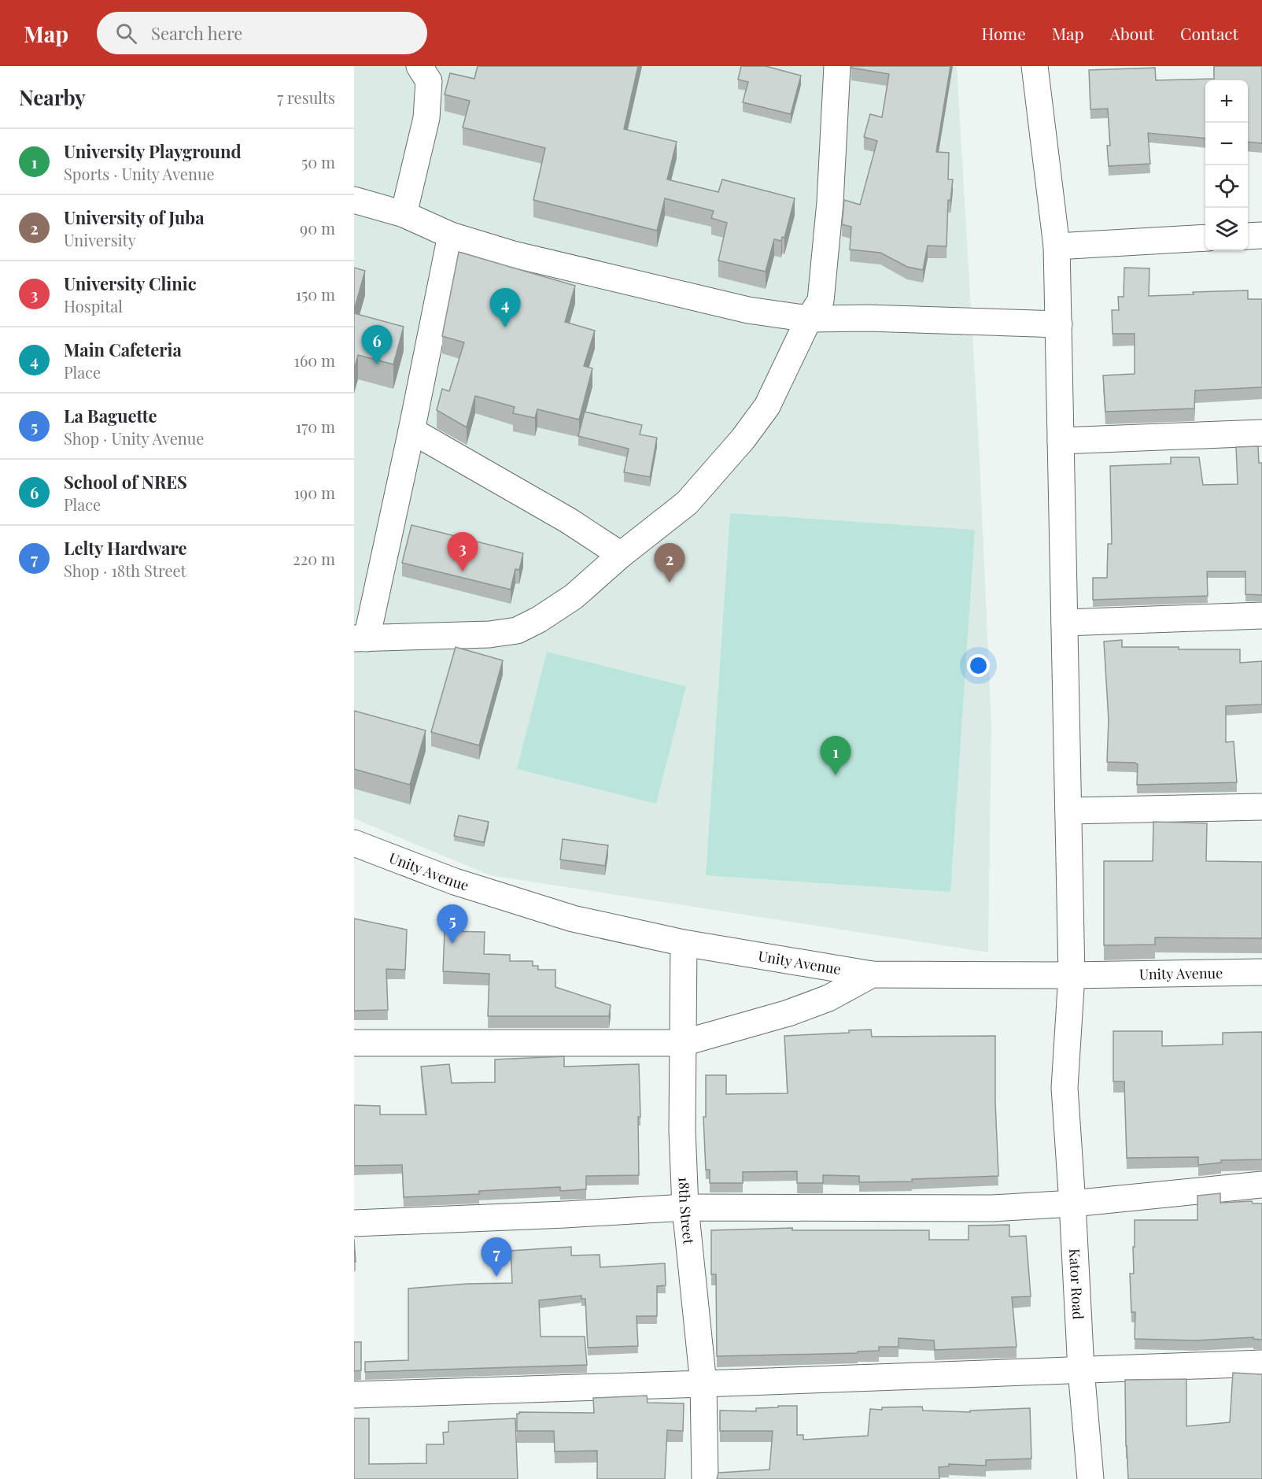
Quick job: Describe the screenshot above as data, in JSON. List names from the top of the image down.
{
  "streets": {
    "street": ["Unity Avenue", "18th Street", "Kator Road"]
  },
  "crossings": [
    ["Unity Avenue", "18th Street"],
    ["Unity Avenue", "Kator Road"]
  ],
  "page": {
    "header": "Map",
    "search": "Search here",
    "nav": [
      "Home",
      "Map",
      "About",
      "Contact"
    ],
    "heading": ["Nearby", "7 results"],
    "map_buttons": ["+", "−"],
    "list": [
      {
        "mark": "1",
        "name": "University Playground",
        "note": "Sports · Unity Avenue",
        "value": "50 m"
      },
      {
        "mark": "2",
        "name": "University of Juba",
        "note": "University",
        "value": "90 m"
      },
      {
        "mark": "3",
        "name": "University Clinic",
        "note": "Hospital",
        "value": "150 m"
      },
      {
        "mark": "4",
        "name": "Main Cafeteria",
        "note": "Place",
        "value": "160 m"
      },
      {
        "mark": "5",
        "name": "La Baguette",
        "note": "Shop · Unity Avenue",
        "value": "170 m"
      },
      {
        "mark": "6",
        "name": "School of NRES",
        "note": "Place",
        "value": "190 m"
      },
      {
        "mark": "7",
        "name": "Lelty Hardware",
        "note": "Shop · 18th Street",
        "value": "220 m"
      }
    ],
    "pins": [
      "4",
      "6",
      "3",
      "2",
      "1",
      "5",
      "7"
    ]
  }
}
